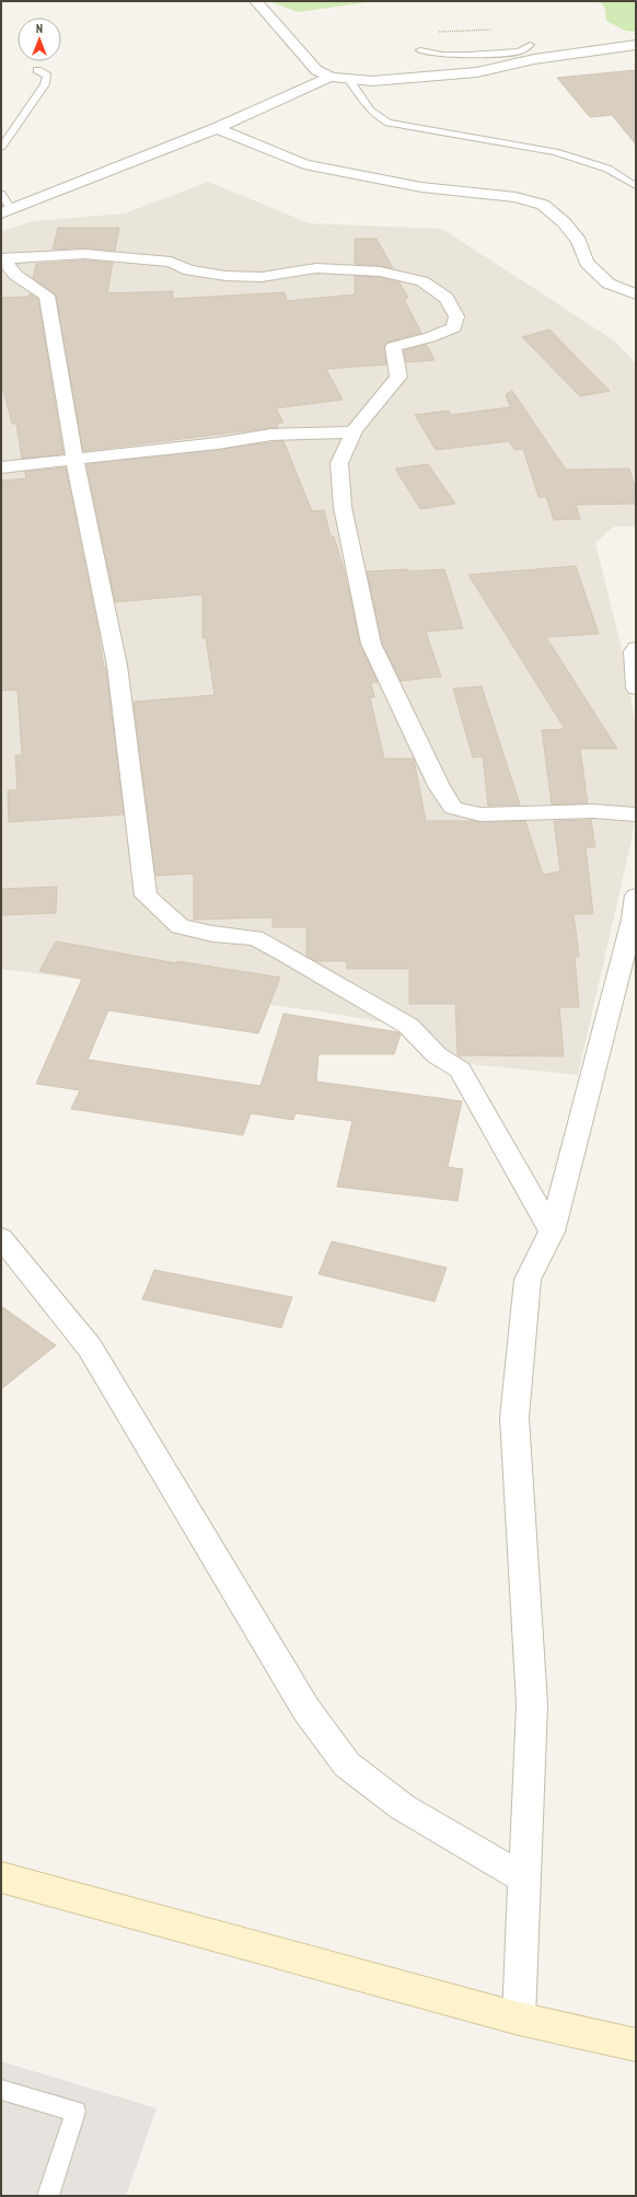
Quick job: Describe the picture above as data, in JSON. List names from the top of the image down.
{
  "north": "top"
}
